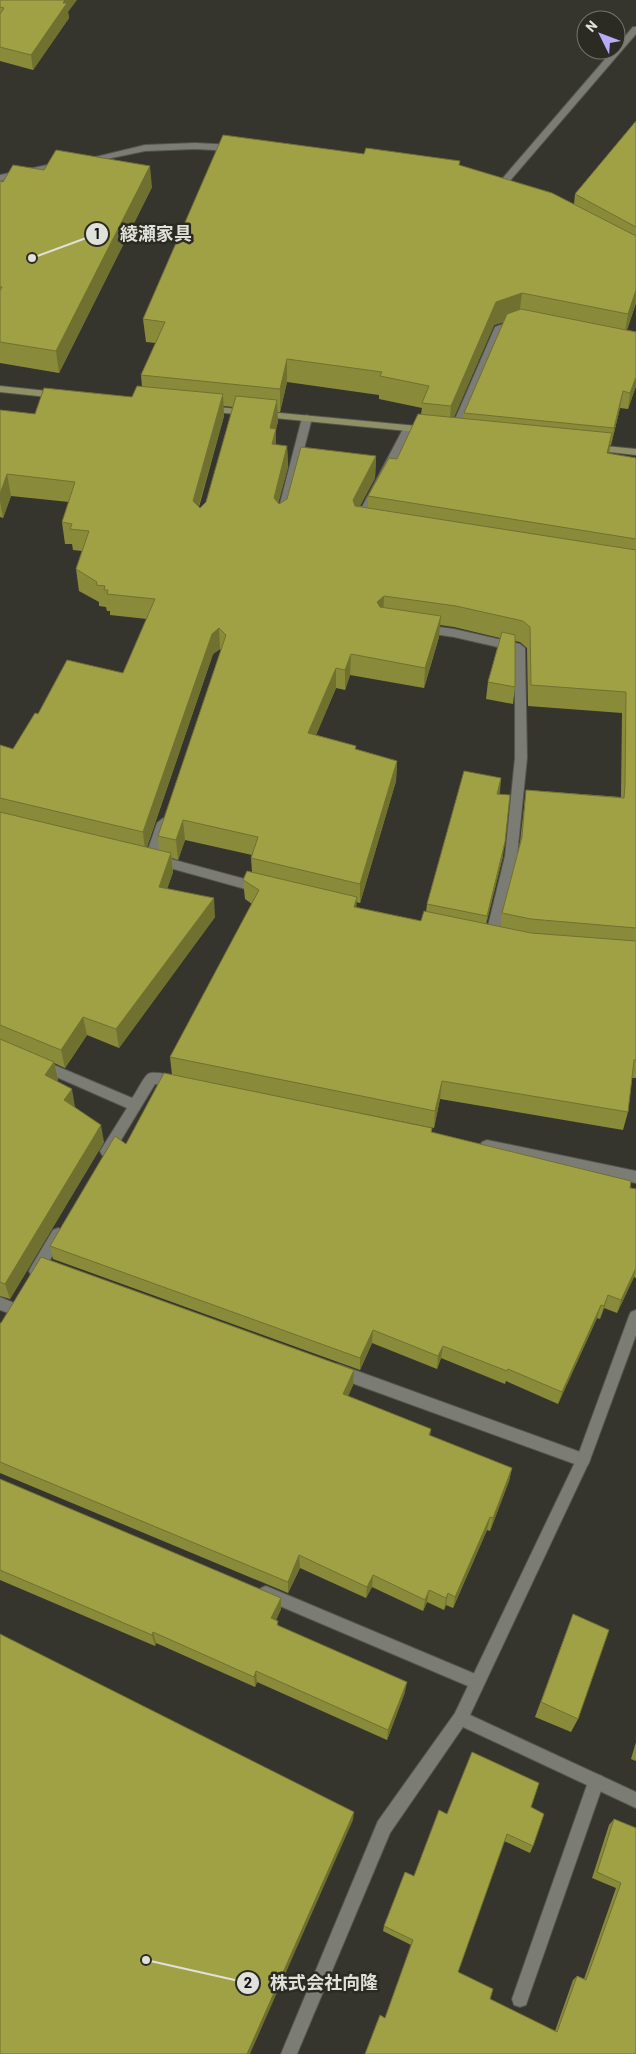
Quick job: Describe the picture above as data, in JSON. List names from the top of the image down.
{
  "places": ["綾瀬家具", "株式会社向隆"],
  "north": "top left"
}
